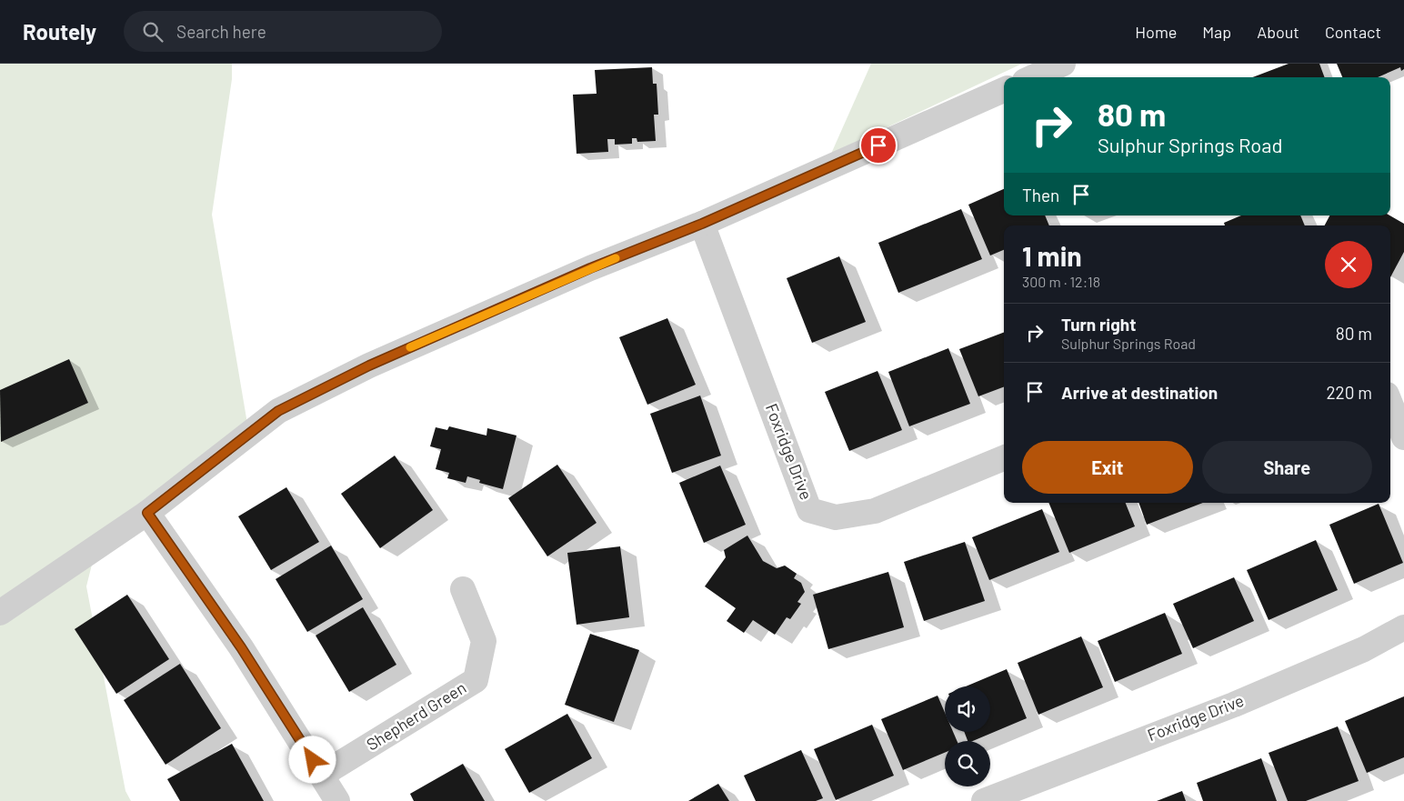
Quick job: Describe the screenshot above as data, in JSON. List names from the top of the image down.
{
  "streets": {
    "street": ["Foxridge Drive", "Shepherd Green"]
  },
  "page": {
    "header": "Routely",
    "search": "Search here",
    "nav": [
      "Home",
      "Map",
      "About",
      "Contact"
    ],
    "turn": ["80 m", "Sulphur Springs Road"],
    "then": "Then",
    "heading": ["1 min", "300 m · 12:18"],
    "list": [
      {
        "name": "Turn right",
        "note": "Sulphur Springs Road",
        "value": "80 m"
      },
      {
        "name": "Arrive at destination",
        "value": "220 m"
      }
    ],
    "buttons": ["Exit", "Share"]
  }
}
